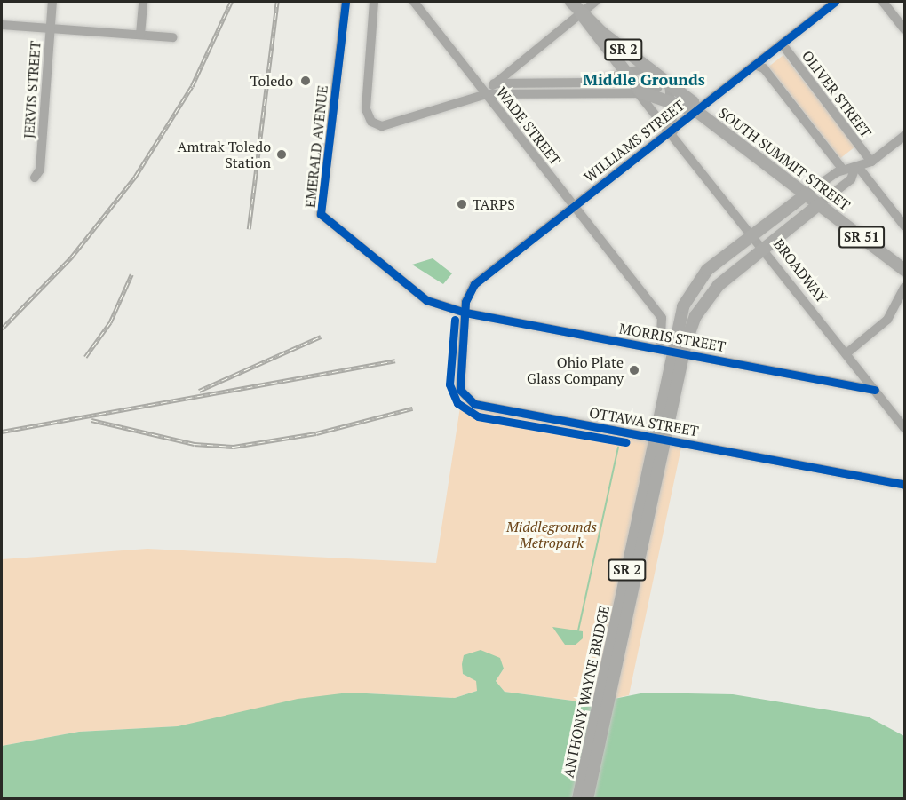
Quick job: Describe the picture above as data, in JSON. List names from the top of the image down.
{
  "streets": {
    "main road": [
      "SR 2",
      "SOUTH SUMMIT STREET",
      "SR 51",
      "ANTHONY WAYNE BRIDGE"
    ],
    "street": [
      "JERVIS STREET",
      "OLIVER STREET",
      "WADE STREET",
      "WILLIAMS STREET",
      "EMERALD AVENUE",
      "BROADWAY",
      "MORRIS STREET",
      "OTTAWA STREET"
    ]
  },
  "crossings": [
    ["SR 2", "SOUTH SUMMIT STREET"],
    ["SR 2", "BROADWAY"],
    ["SR 2", "ANTHONY WAYNE BRIDGE"],
    ["OLIVER STREET", "WILLIAMS STREET"],
    ["WADE STREET", "WILLIAMS STREET"],
    ["WADE STREET", "MORRIS STREET"],
    ["WILLIAMS STREET", "EMERALD AVENUE"],
    ["WILLIAMS STREET", "SOUTH SUMMIT STREET"],
    ["WILLIAMS STREET", "BROADWAY"],
    ["WILLIAMS STREET", "MORRIS STREET"],
    ["WILLIAMS STREET", "OTTAWA STREET"],
    ["EMERALD AVENUE", "MORRIS STREET"],
    ["EMERALD AVENUE", "OTTAWA STREET"],
    ["SOUTH SUMMIT STREET", "BROADWAY"],
    ["BROADWAY", "MORRIS STREET"],
    ["MORRIS STREET", "OTTAWA STREET"]
  ],
  "districts": ["Middle Grounds"],
  "parks": ["Middlegrounds Metropark"],
  "places": [
    "Toledo",
    "Amtrak Toledo Station",
    "TARPS",
    "Ohio Plate Glass Company"
  ]
}
